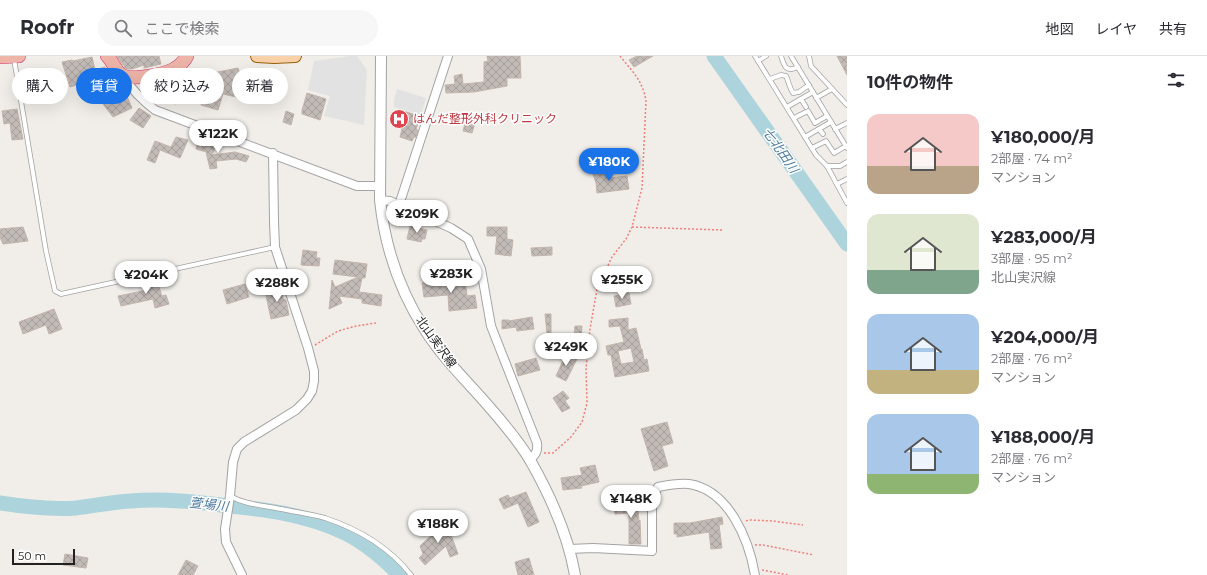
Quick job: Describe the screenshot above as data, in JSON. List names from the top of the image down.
{
  "streets": {
    "street": ["北山実沢線"]
  },
  "water": ["七北田川", "萱場川"],
  "places": {
    "hospital": ["はんだ整形外科クリニック"]
  },
  "scale_bar": "50 m",
  "page": {
    "header": "Roofr",
    "search": "ここで検索",
    "nav": ["地図", "レイヤ", "共有"],
    "heading": "10件の物件",
    "chip": [
      "購入",
      "賃貸",
      "絞り込み",
      "新着"
    ],
    "list": [
      {
        "name": "¥180,000/月",
        "note": "2部屋 · 74 m² · マンション"
      },
      {
        "name": "¥283,000/月",
        "note": "3部屋 · 95 m² · 北山実沢線"
      },
      {
        "name": "¥204,000/月",
        "note": "2部屋 · 76 m² · マンション"
      },
      {
        "name": "¥188,000/月",
        "note": "2部屋 · 76 m² · マンション"
      }
    ],
    "price": [
      "¥122K",
      "¥180K",
      "¥209K",
      "¥283K",
      "¥204K",
      "¥255K",
      "¥288K",
      "¥249K",
      "¥148K",
      "¥188K"
    ],
    "scale": "50 m"
  }
}
